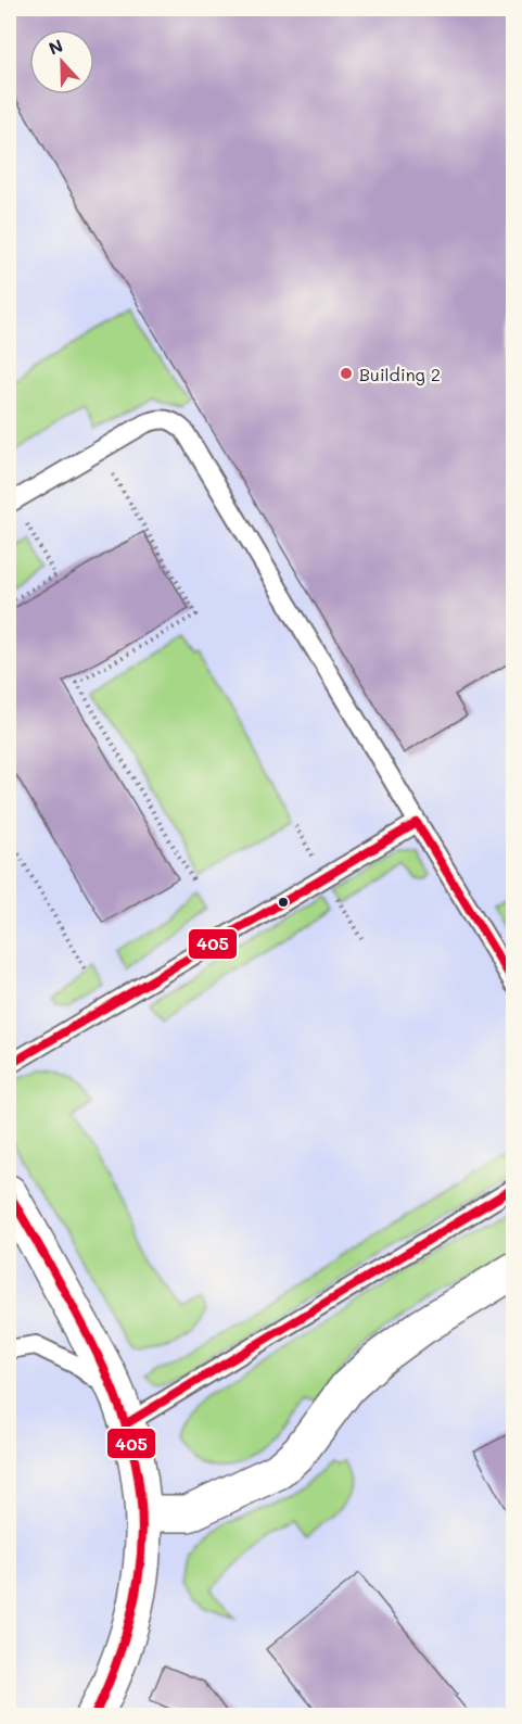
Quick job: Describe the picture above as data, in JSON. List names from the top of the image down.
{
  "places": ["Building 2"],
  "lines": ["transit line 405"],
  "north": "top"
}
